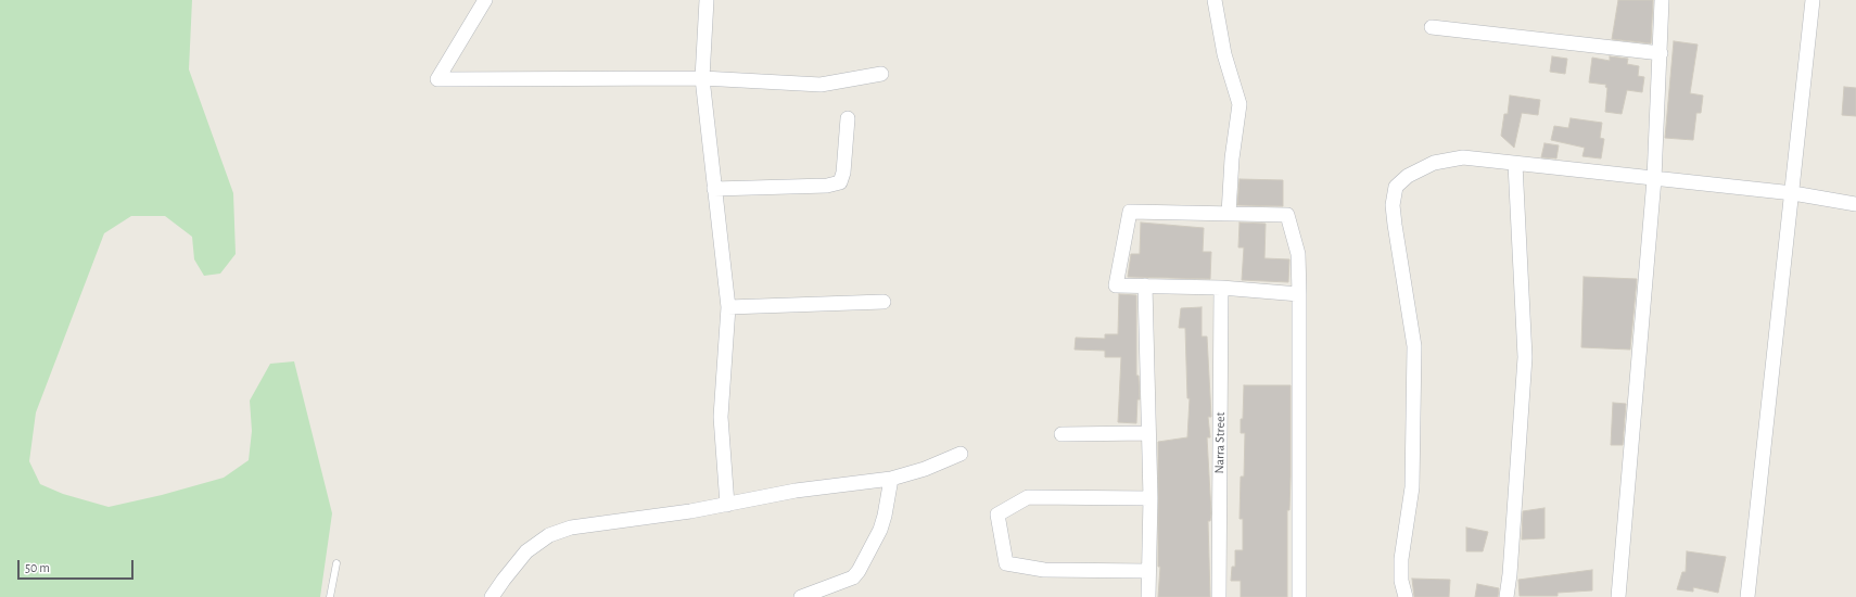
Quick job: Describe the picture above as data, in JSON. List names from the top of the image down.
{
  "streets": {
    "street": ["Narra Street"]
  },
  "scale_bar": "50 m"
}
